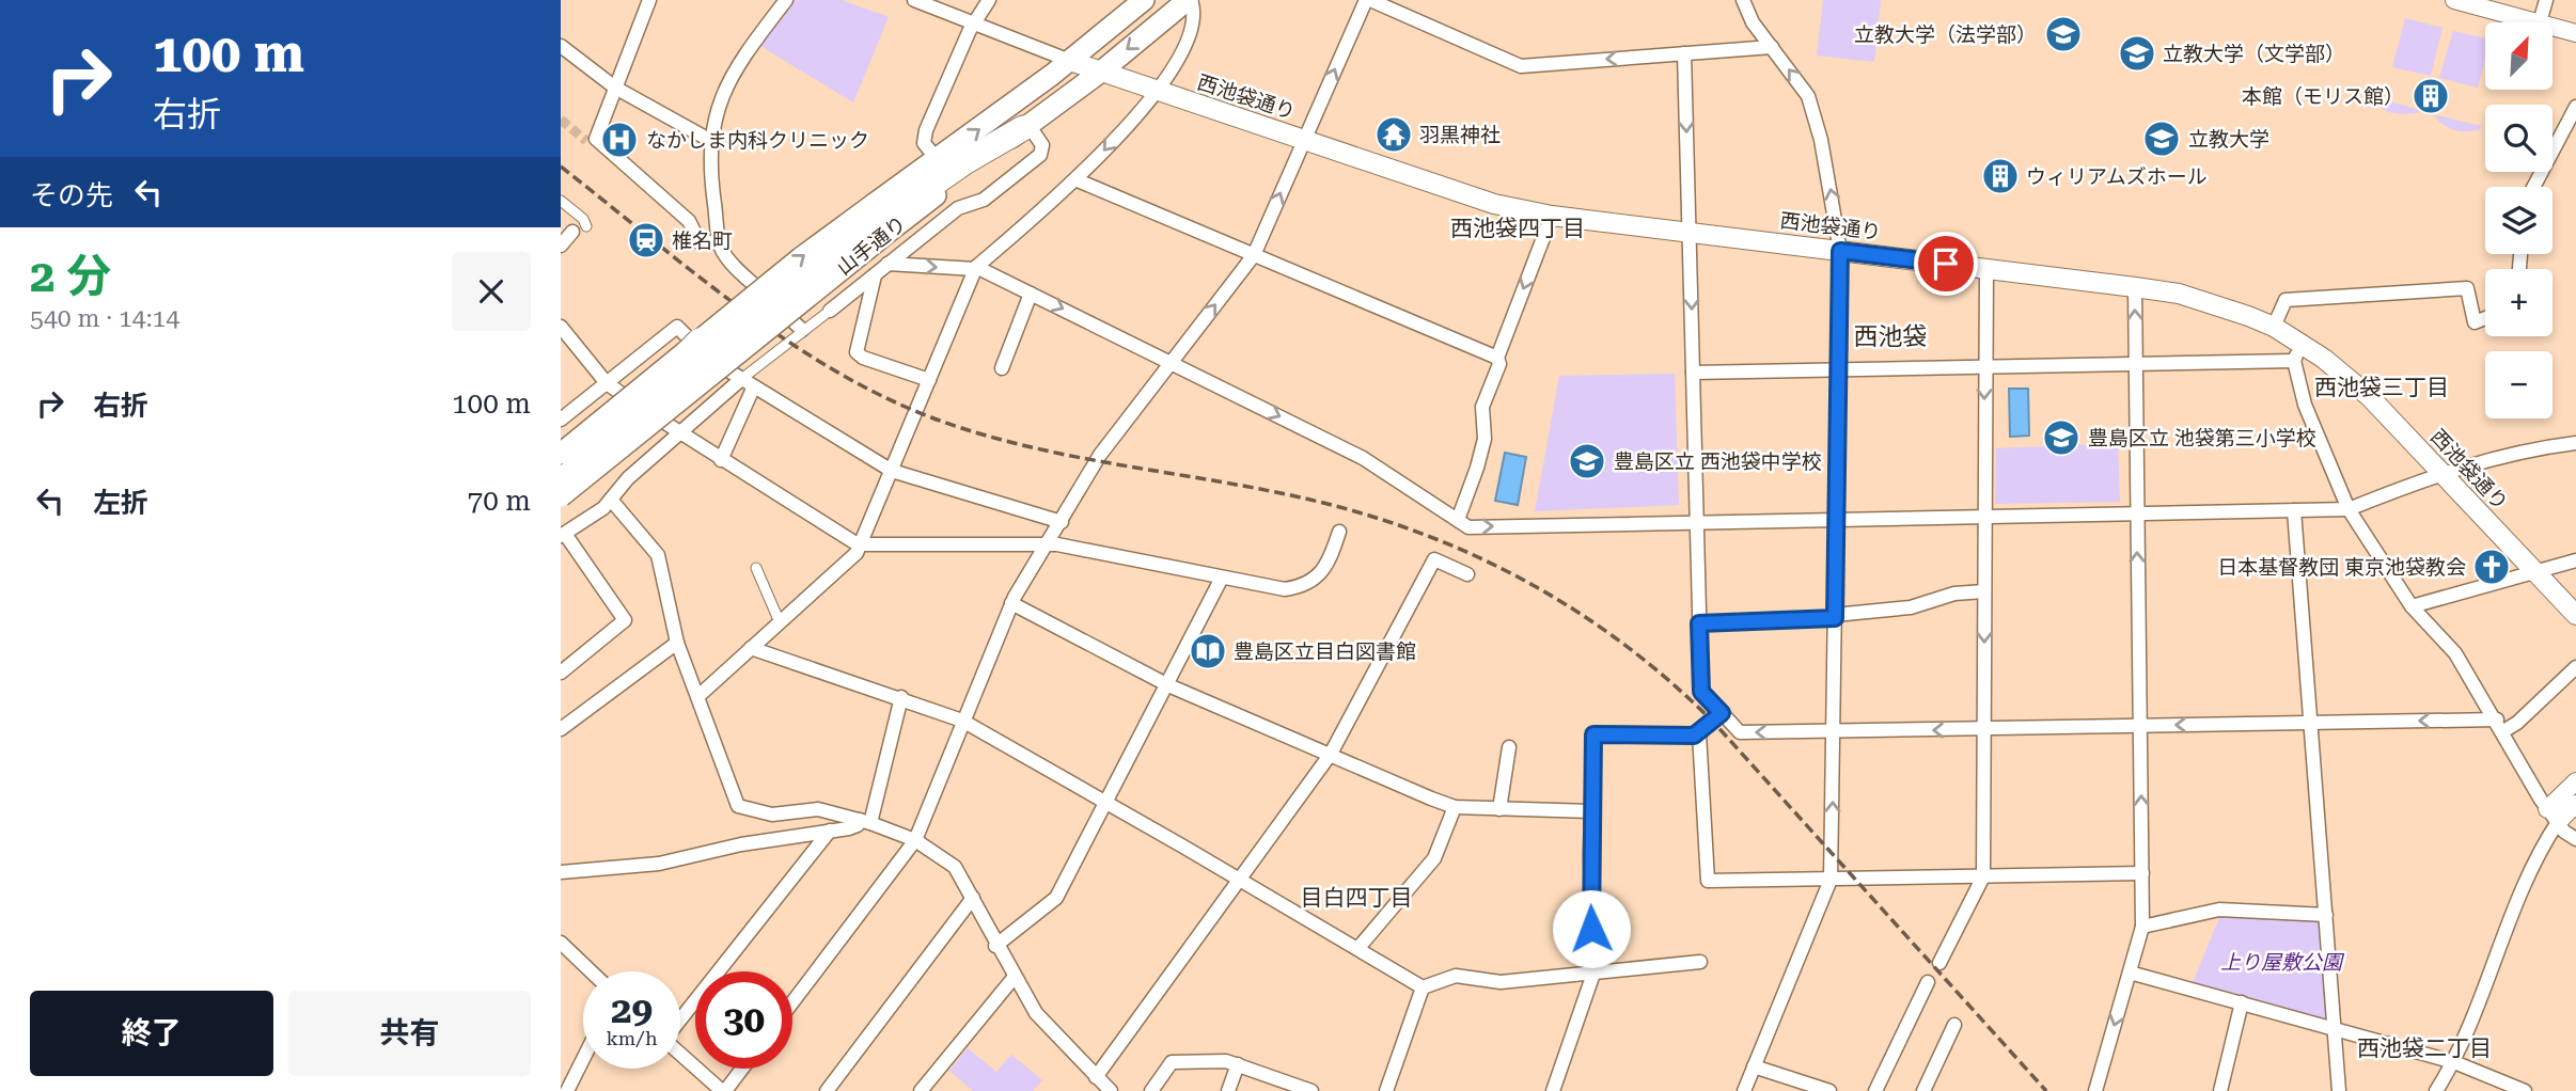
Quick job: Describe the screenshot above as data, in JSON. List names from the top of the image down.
{
  "streets": {
    "main road": ["西池袋通り", "山手通り"]
  },
  "crossings": [
    ["西池袋通り", "山手通り"]
  ],
  "districts": [
    "西池袋四丁目",
    "西池袋",
    "西池袋三丁目",
    "目白四丁目",
    "西池袋二丁目"
  ],
  "parks": ["上り屋敷公園"],
  "places": {
    "school or university": [
      "立教大学（法学部）",
      "立教大学（文学部）",
      "立教大学",
      "豊島区立 池袋第三小学校",
      "豊島区立 西池袋中学校"
    ],
    "building": ["本館（モリス館）", "ウィリアムズホール"],
    "temple": ["羽黒神社"],
    "hospital": ["なかしま内科クリニック"],
    "station": ["椎名町"],
    "church": ["日本基督教団 東京池袋教会"],
    "library": ["豊島区立目白図書館"]
  },
  "north": "top right",
  "page": {
    "turn": ["100 m", "右折"],
    "map_buttons": ["+", "−"],
    "then": "その先",
    "heading": ["2 分", "540 m · 14:14"],
    "list": [
      {
        "name": "右折",
        "value": "100 m"
      },
      {
        "name": "左折",
        "value": "70 m"
      }
    ],
    "speed": "29 km/h",
    "limit": "30",
    "buttons": ["終了", "共有"]
  }
}
